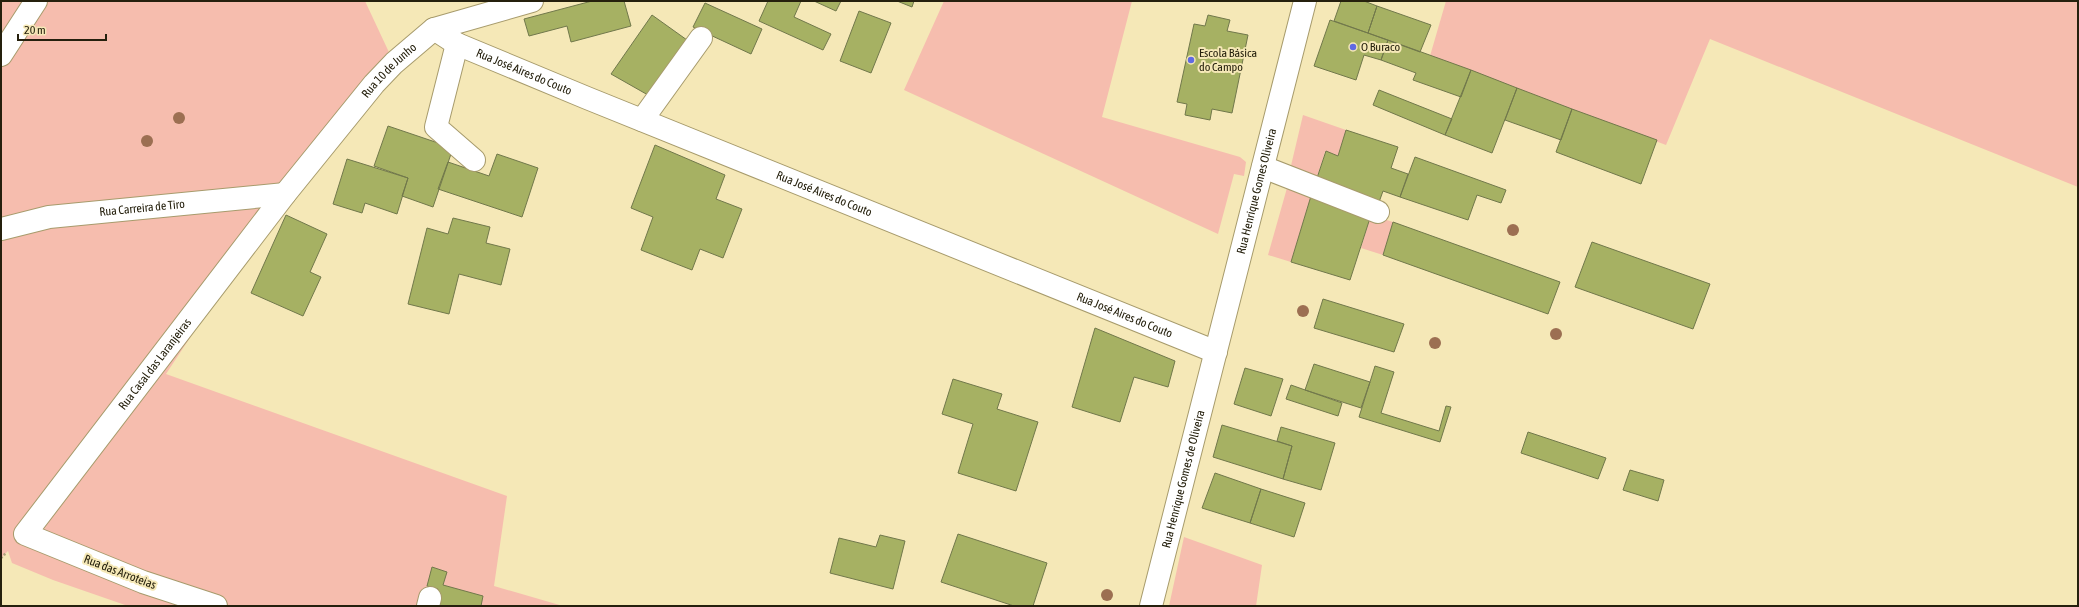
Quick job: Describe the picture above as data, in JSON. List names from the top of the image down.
{
  "streets": {
    "street": [
      "Rua 10 de Junho",
      "Rua José Aires do Couto",
      "Rua Henrique Gomes Oliveira",
      "Rua Carreira de Tiro",
      "Rua Casal das Laranjeiras",
      "Rua Henrique Gomes de Oliveira",
      "Rua das Arroteias"
    ]
  },
  "crossings": [
    ["Rua 10 de Junho", "Rua José Aires do Couto"],
    ["Rua 10 de Junho", "Rua Carreira de Tiro"],
    ["Rua 10 de Junho", "Rua Casal das Laranjeiras"],
    ["Rua José Aires do Couto", "Rua Henrique Gomes Oliveira"],
    ["Rua José Aires do Couto", "Rua Henrique Gomes de Oliveira"],
    ["Rua Henrique Gomes Oliveira", "Rua Henrique Gomes de Oliveira"],
    ["Rua Carreira de Tiro", "Rua Casal das Laranjeiras"],
    ["Rua Casal das Laranjeiras", "Rua das Arroteias"]
  ],
  "places": ["O Buraco", "Escola Básica do Campo"],
  "scale_bar": "20 m"
}
